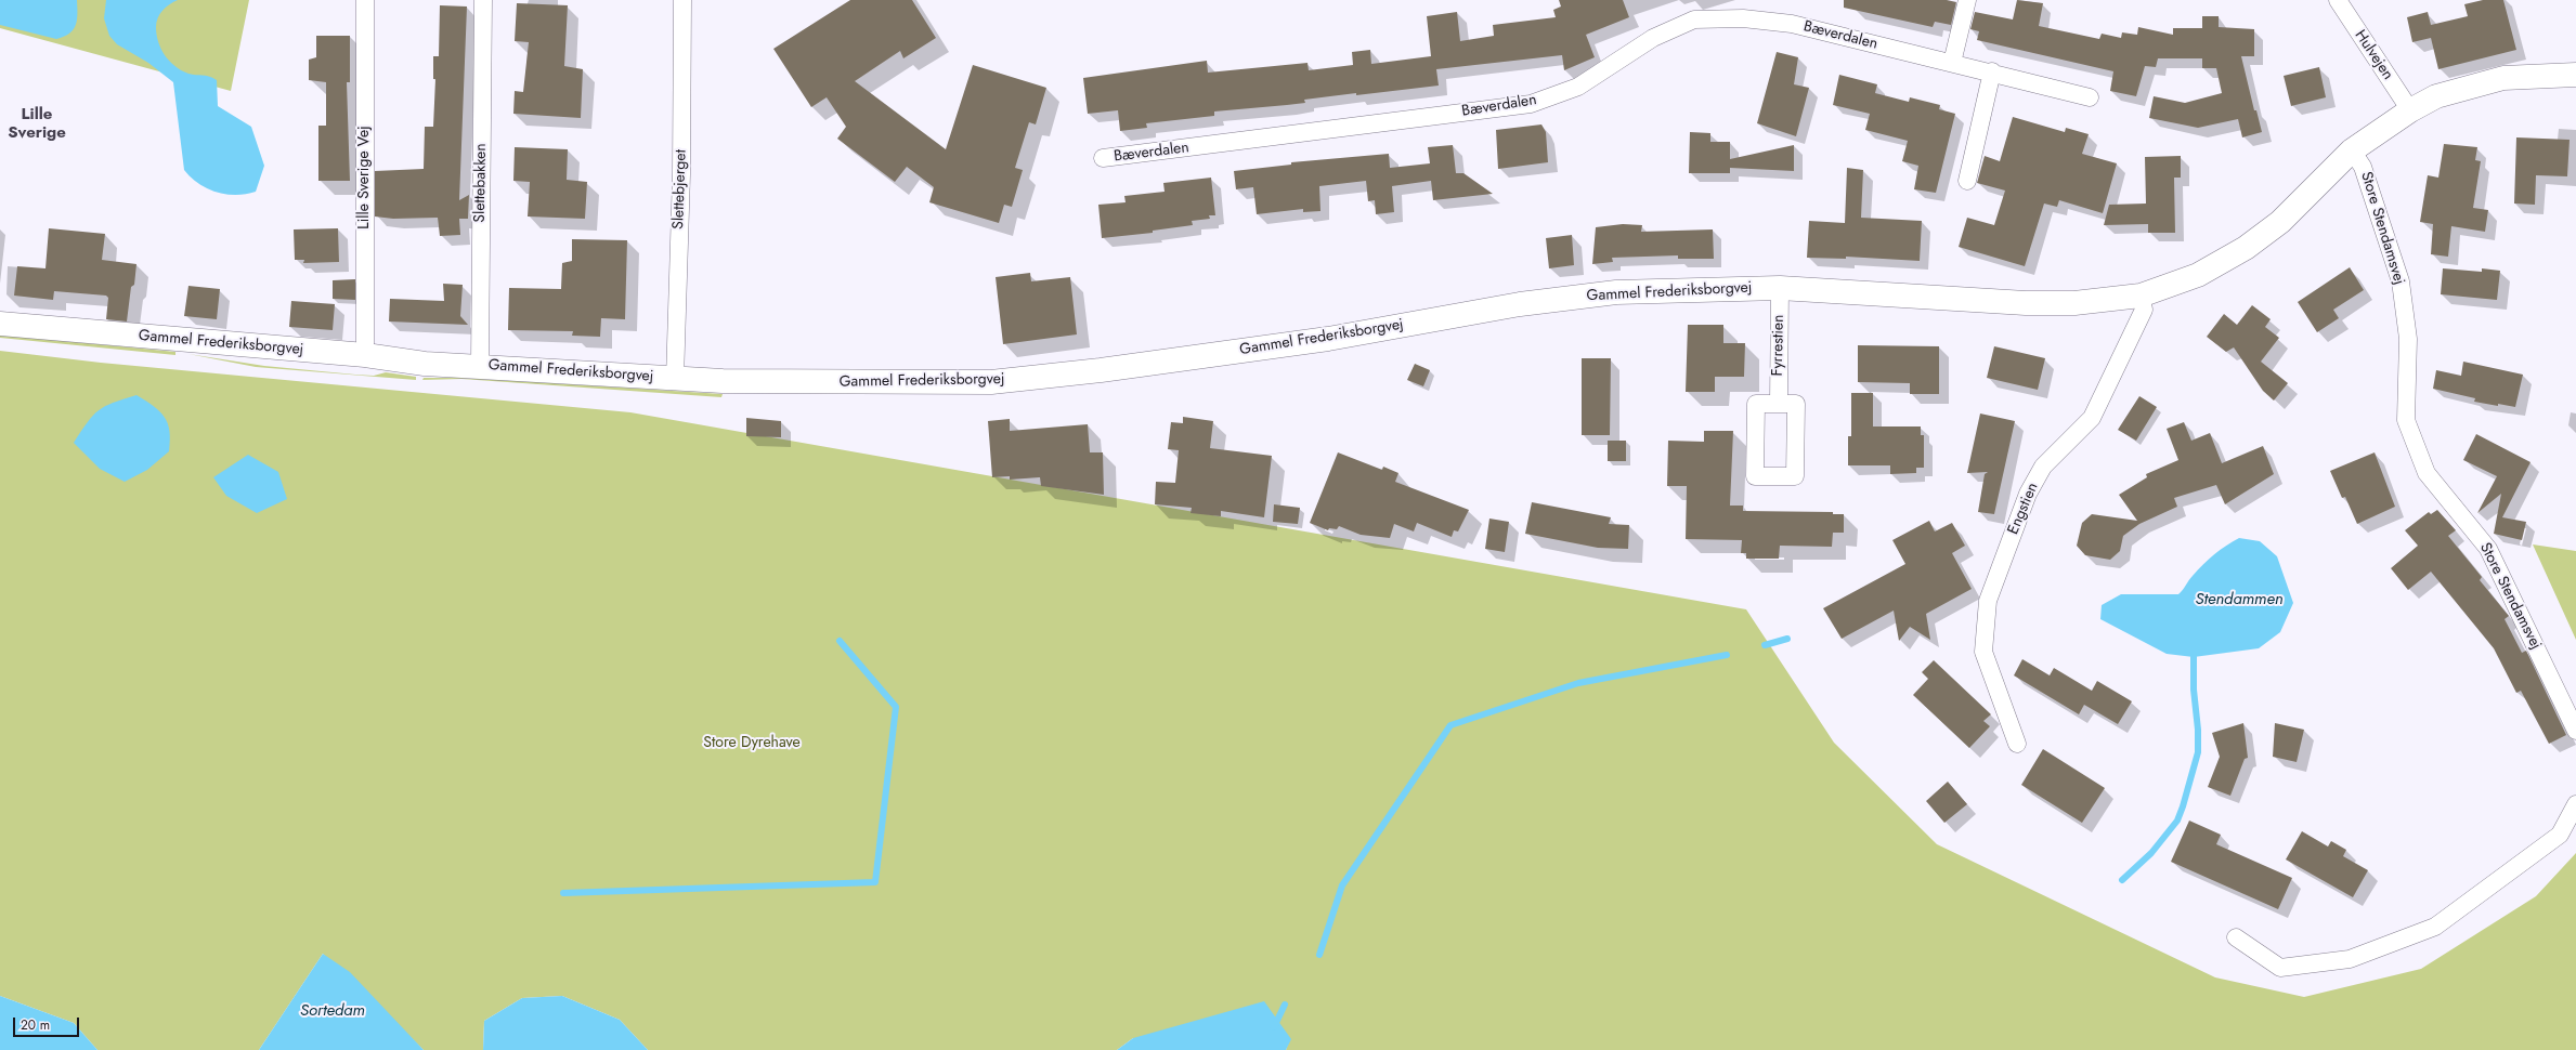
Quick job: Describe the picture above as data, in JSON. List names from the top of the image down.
{
  "streets": {
    "street": [
      "Bæverdalen",
      "Hulvejen",
      "Lille Sverige Vej",
      "Slettebakken",
      "Slettebjerget",
      "Store Stendamsvej",
      "Gammel Frederiksborgvej",
      "Fyrrestien",
      "Engstien"
    ]
  },
  "crossings": [
    ["Hulvejen", "Gammel Frederiksborgvej"],
    ["Lille Sverige Vej", "Gammel Frederiksborgvej"],
    ["Slettebakken", "Gammel Frederiksborgvej"],
    ["Slettebjerget", "Gammel Frederiksborgvej"],
    ["Store Stendamsvej", "Gammel Frederiksborgvej"],
    ["Gammel Frederiksborgvej", "Fyrrestien"],
    ["Gammel Frederiksborgvej", "Engstien"]
  ],
  "districts": ["Lille Sverige"],
  "water": ["Stendammen", "Sortedam"],
  "parks": ["Store Dyrehave"],
  "scale_bar": "20 m"
}
